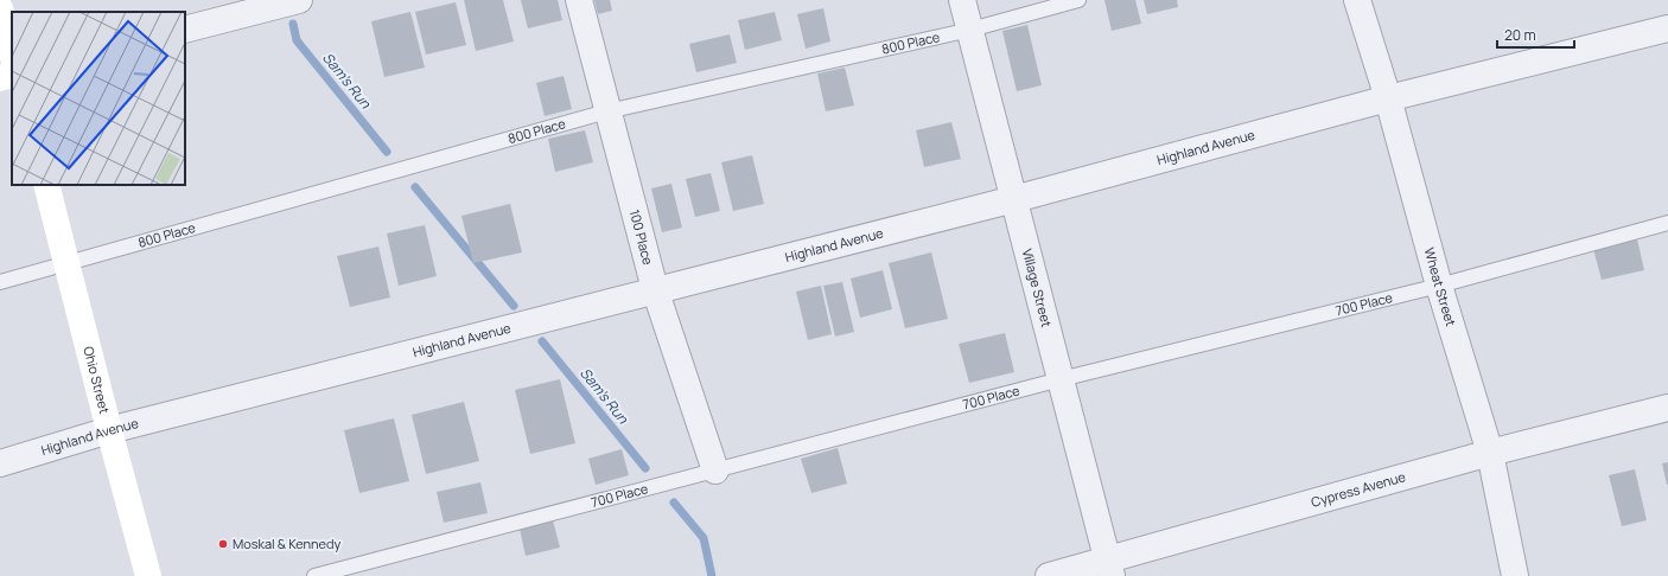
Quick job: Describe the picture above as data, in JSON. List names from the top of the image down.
{
  "streets": {
    "main road": ["Ohio Street"],
    "street": [
      "Highland Avenue",
      "100 Place",
      "Wheat Street",
      "Village Street",
      "Cypress Avenue"
    ],
    "lane": ["800 Place", "700 Place"]
  },
  "crossings": [
    ["800 Place", "100 Place"],
    ["800 Place", "Village Street"],
    ["800 Place", "Ohio Street"],
    ["Highland Avenue", "100 Place"],
    ["Highland Avenue", "Wheat Street"],
    ["Highland Avenue", "Village Street"],
    ["Highland Avenue", "Ohio Street"],
    ["100 Place", "700 Place"],
    ["Wheat Street", "700 Place"],
    ["Wheat Street", "Cypress Avenue"],
    ["Village Street", "700 Place"],
    ["Village Street", "Cypress Avenue"]
  ],
  "water": ["Sam's Run"],
  "places": ["Moskal & Kennedy"],
  "scale_bar": "20 m"
}
